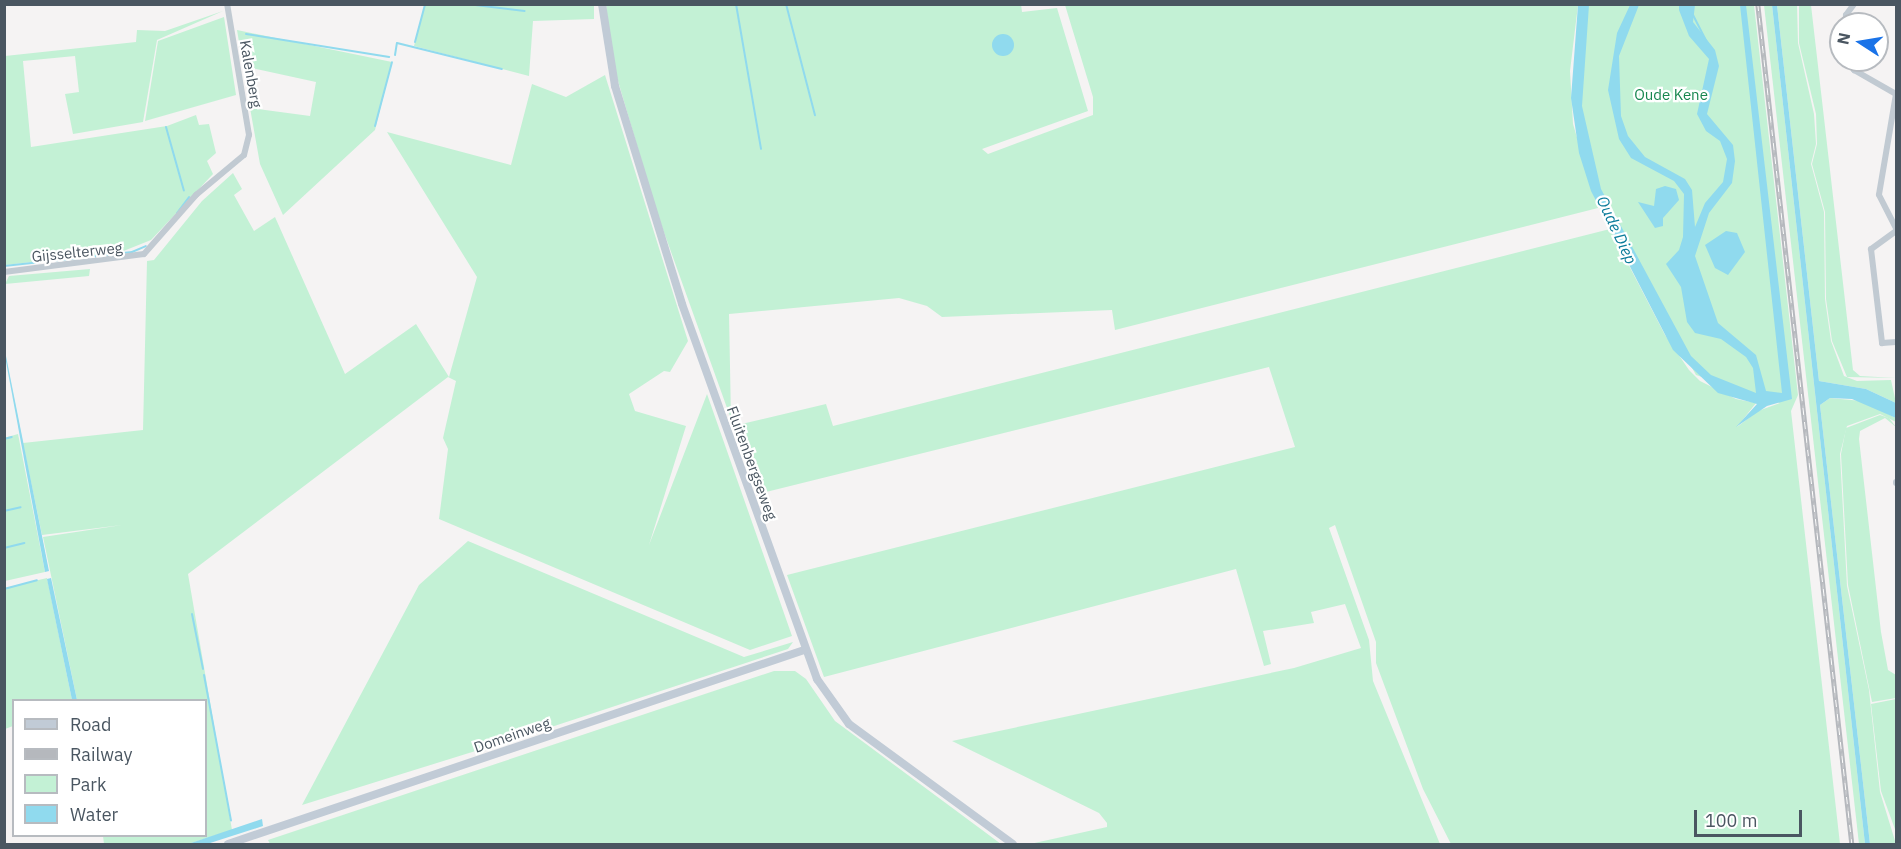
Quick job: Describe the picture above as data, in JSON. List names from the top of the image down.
{
  "streets": {
    "street": [
      "Kalenberg",
      "Gijsselterweg",
      "Fluitenbergseweg",
      "Domeinweg"
    ]
  },
  "crossings": [
    ["Kalenberg", "Gijsselterweg"],
    ["Fluitenbergseweg", "Domeinweg"]
  ],
  "water": ["Oude Diep"],
  "parks": ["Oude Kene"],
  "legend": [
    "Road",
    "Railway",
    "Park",
    "Water"
  ],
  "scale_bar": "100 m",
  "north": "left"
}
